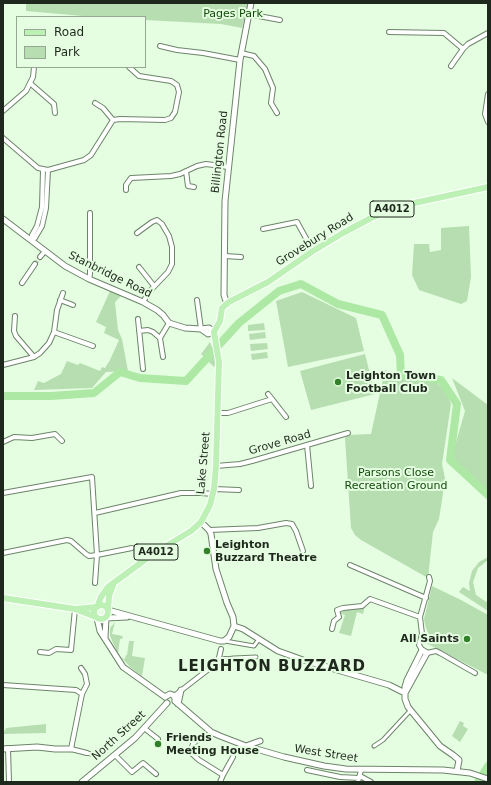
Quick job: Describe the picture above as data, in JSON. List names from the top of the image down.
{
  "streets": {
    "main road": ["A4012", "Grovebury Road", "Lake Street"],
    "street": [
      "Billington Road",
      "Stanbridge Road",
      "Grove Road",
      "North Street",
      "West Street"
    ]
  },
  "crossings": [
    ["Billington Road", "Grovebury Road"],
    ["A4012", "Lake Street"],
    ["Grove Road", "Lake Street"],
    ["North Street", "West Street"]
  ],
  "districts": ["LEIGHTON BUZZARD"],
  "parks": ["Pages Park", "Parsons Close Recreation Ground"],
  "places": [
    "Leighton Town Football Club",
    "Leighton Buzzard Theatre",
    "All Saints",
    "Friends Meeting House"
  ],
  "legend": ["Road", "Park"]
}
